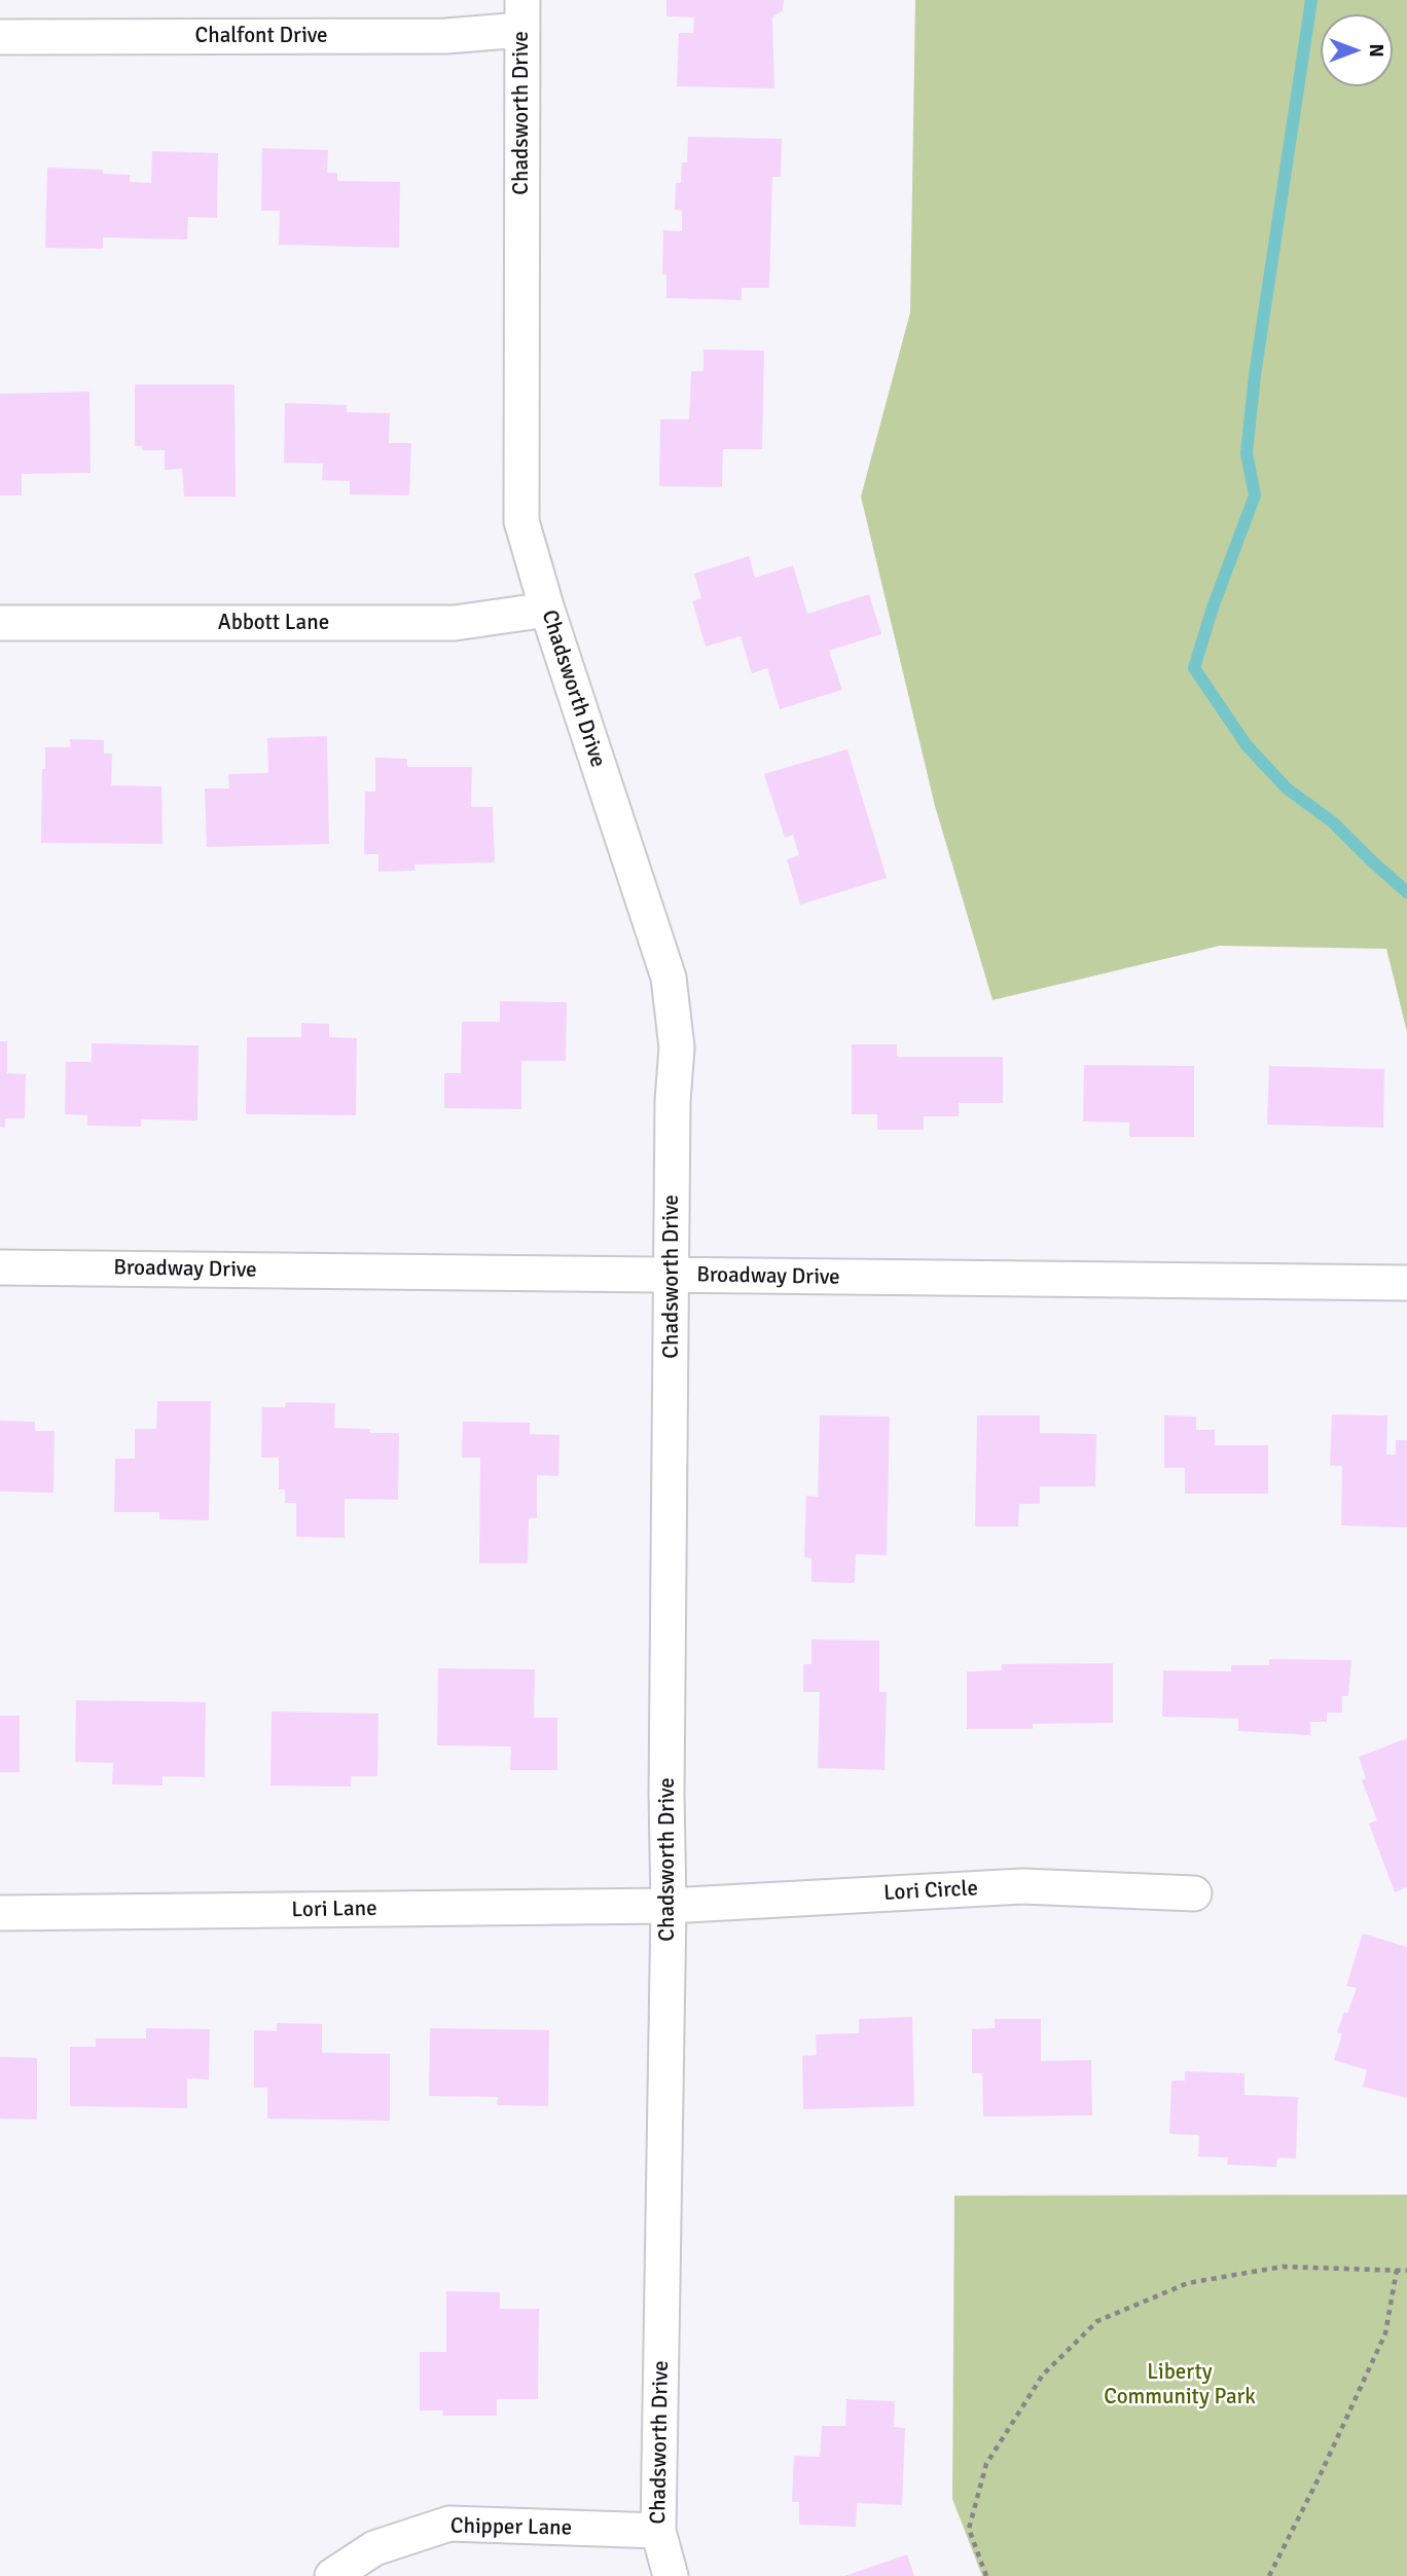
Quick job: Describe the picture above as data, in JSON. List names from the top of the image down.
{
  "streets": {
    "street": [
      "Chalfont Drive",
      "Chadsworth Drive",
      "Abbott Lane",
      "Broadway Drive",
      "Lori Circle",
      "Lori Lane",
      "Chipper Lane"
    ]
  },
  "crossings": [
    ["Chalfont Drive", "Chadsworth Drive"],
    ["Chadsworth Drive", "Abbott Lane"],
    ["Chadsworth Drive", "Broadway Drive"],
    ["Chadsworth Drive", "Lori Circle"],
    ["Chadsworth Drive", "Lori Lane"],
    ["Chadsworth Drive", "Chipper Lane"],
    ["Lori Circle", "Lori Lane"]
  ],
  "parks": ["Liberty Community Park"],
  "north": "right"
}
